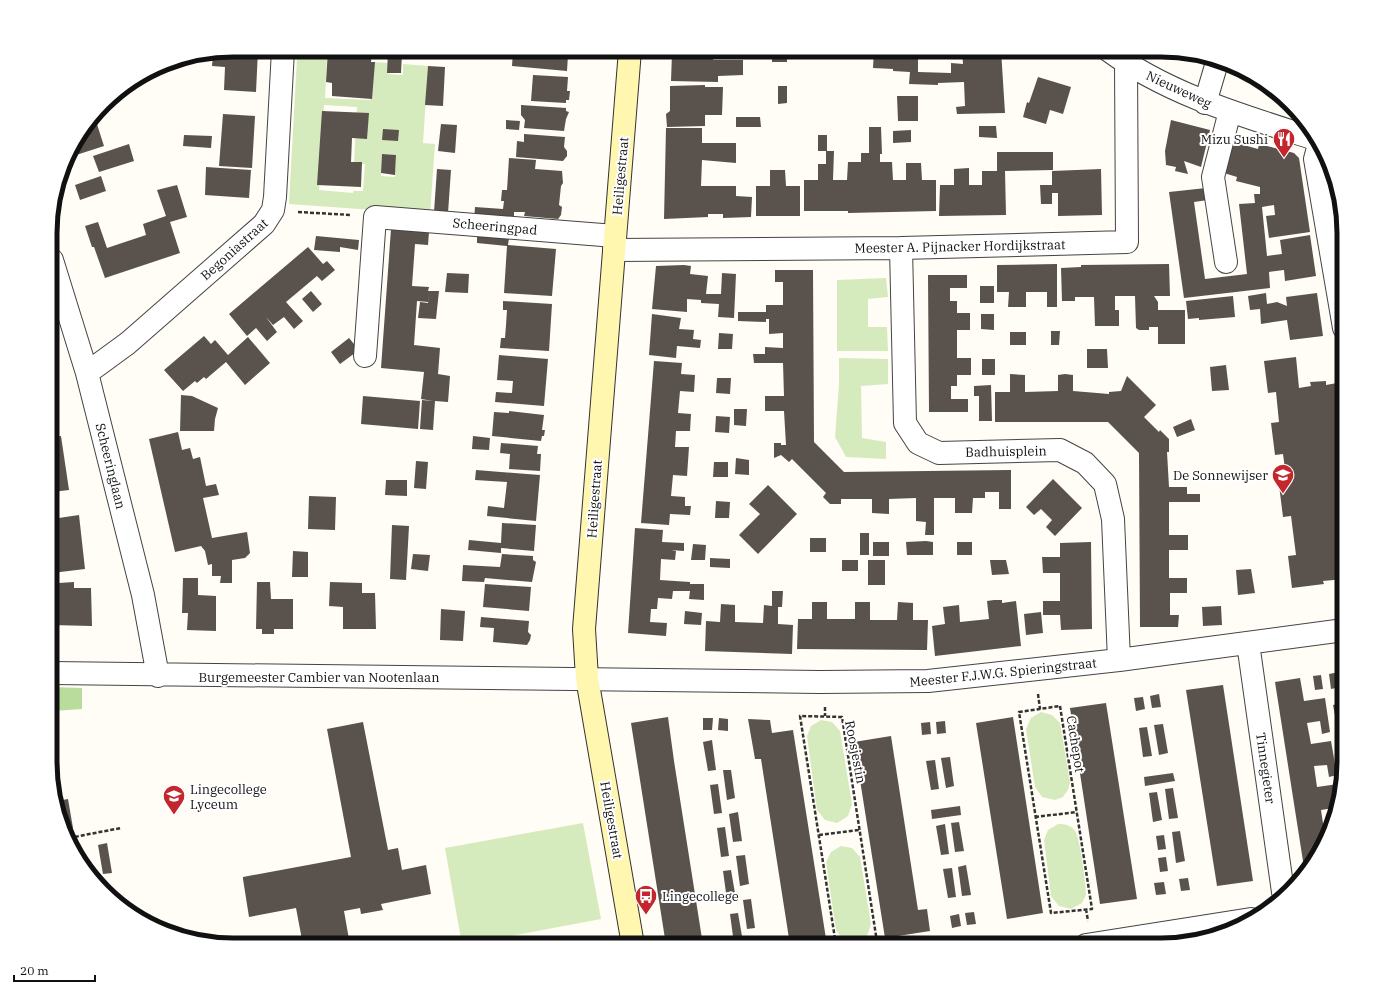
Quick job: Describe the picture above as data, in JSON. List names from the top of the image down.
{
  "streets": {
    "street": [
      "Nieuweweg",
      "Heiligestraat",
      "Scheeringpad",
      "Meester A. Pijnacker Hordijkstraat",
      "Begoniastraat",
      "Badhuisplein",
      "Scheeringlaan",
      "Meester F.J.W.G. Spieringstraat",
      "Burgemeester Cambier van Nootenlaan",
      "Tinnegieter"
    ],
    "path": ["Cachepot", "Roosjestin"]
  },
  "crossings": [
    ["Nieuweweg", "Meester A. Pijnacker Hordijkstraat"],
    ["Heiligestraat", "Scheeringpad"],
    ["Heiligestraat", "Meester A. Pijnacker Hordijkstraat"],
    ["Heiligestraat", "Meester F.J.W.G. Spieringstraat"],
    ["Heiligestraat", "Burgemeester Cambier van Nootenlaan"],
    ["Scheeringpad", "Meester A. Pijnacker Hordijkstraat"],
    ["Meester A. Pijnacker Hordijkstraat", "Badhuisplein"],
    ["Begoniastraat", "Scheeringlaan"],
    ["Badhuisplein", "Meester F.J.W.G. Spieringstraat"],
    ["Scheeringlaan", "Burgemeester Cambier van Nootenlaan"],
    ["Meester F.J.W.G. Spieringstraat", "Burgemeester Cambier van Nootenlaan"],
    ["Meester F.J.W.G. Spieringstraat", "Tinnegieter"]
  ],
  "places": {
    "restaurant": ["Mizu Sushi"],
    "school or university": ["De Sonnewijser", "Lingecollege Lyceum"],
    "bus stop": ["Lingecollege"]
  },
  "scale_bar": "20 m"
}
